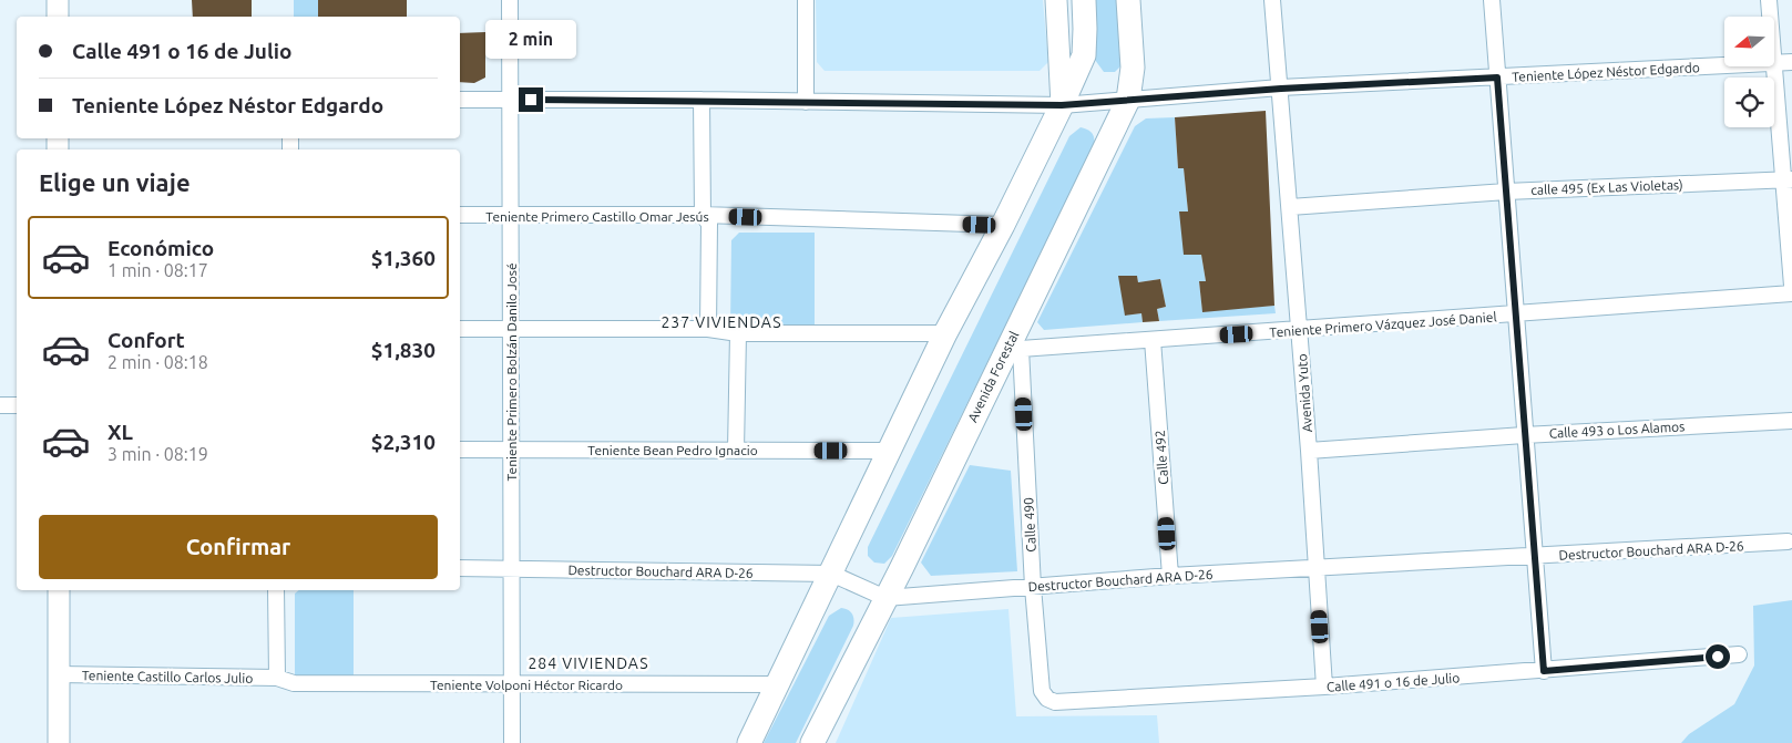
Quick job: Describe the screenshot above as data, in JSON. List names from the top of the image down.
{
  "streets": {
    "main road": ["Avenida Forestal"],
    "street": [
      "Teniente López Néstor Edgardo",
      "calle 495 (Ex Las Violetas)",
      "Teniente Primero Castillo Omar Jesús",
      "Teniente Primero Vázquez José Daniel",
      "Teniente Primero Bolzán Danilo José",
      "Avenida Yuto",
      "Calle 493 o Los Alamos",
      "Teniente Bean Pedro Ignacio",
      "Calle 492",
      "Calle 490",
      "Destructor Bouchard ARA D-26",
      "Teniente Castillo Carlos Julio",
      "Calle 491 o 16 de Julio",
      "Teniente Volponi Héctor Ricardo"
    ]
  },
  "crossings": [
    ["Teniente López Néstor Edgardo", "Teniente Primero Bolzán Danilo José"],
    ["Teniente López Néstor Edgardo", "Avenida Forestal"],
    ["Teniente López Néstor Edgardo", "Avenida Yuto"],
    ["calle 495 (Ex Las Violetas)", "Avenida Yuto"],
    ["Teniente Primero Castillo Omar Jesús", "Teniente Primero Bolzán Danilo José"],
    ["Teniente Primero Vázquez José Daniel", "Avenida Forestal"],
    ["Teniente Primero Vázquez José Daniel", "Avenida Yuto"],
    ["Teniente Primero Vázquez José Daniel", "Calle 492"],
    ["Teniente Primero Vázquez José Daniel", "Calle 490"],
    ["Teniente Primero Bolzán Danilo José", "Teniente Bean Pedro Ignacio"],
    ["Teniente Primero Bolzán Danilo José", "Destructor Bouchard ARA D-26"],
    ["Teniente Primero Bolzán Danilo José", "Teniente Volponi Héctor Ricardo"],
    ["Avenida Forestal", "Calle 490"],
    ["Avenida Forestal", "Destructor Bouchard ARA D-26"],
    ["Avenida Yuto", "Calle 493 o Los Alamos"],
    ["Avenida Yuto", "Destructor Bouchard ARA D-26"],
    ["Avenida Yuto", "Calle 491 o 16 de Julio"],
    ["Calle 492", "Destructor Bouchard ARA D-26"],
    ["Calle 490", "Destructor Bouchard ARA D-26"],
    ["Calle 490", "Calle 491 o 16 de Julio"],
    ["Teniente Castillo Carlos Julio", "Teniente Volponi Héctor Ricardo"]
  ],
  "districts": ["237 VIVIENDAS", "284 VIVIENDAS"],
  "north": "left",
  "page": {
    "banner": ["Calle 491 o 16 de Julio", "Teniente López Néstor Edgardo"],
    "bubble": "2 min",
    "heading": "Elige un viaje",
    "list": [
      {
        "name": "Económico",
        "note": "1 min · 08:17",
        "value": "$1,360"
      },
      {
        "name": "Confort",
        "note": "2 min · 08:18",
        "value": "$1,830"
      },
      {
        "name": "XL",
        "note": "3 min · 08:19",
        "value": "$2,310"
      }
    ],
    "buttons": "Confirmar"
  }
}
